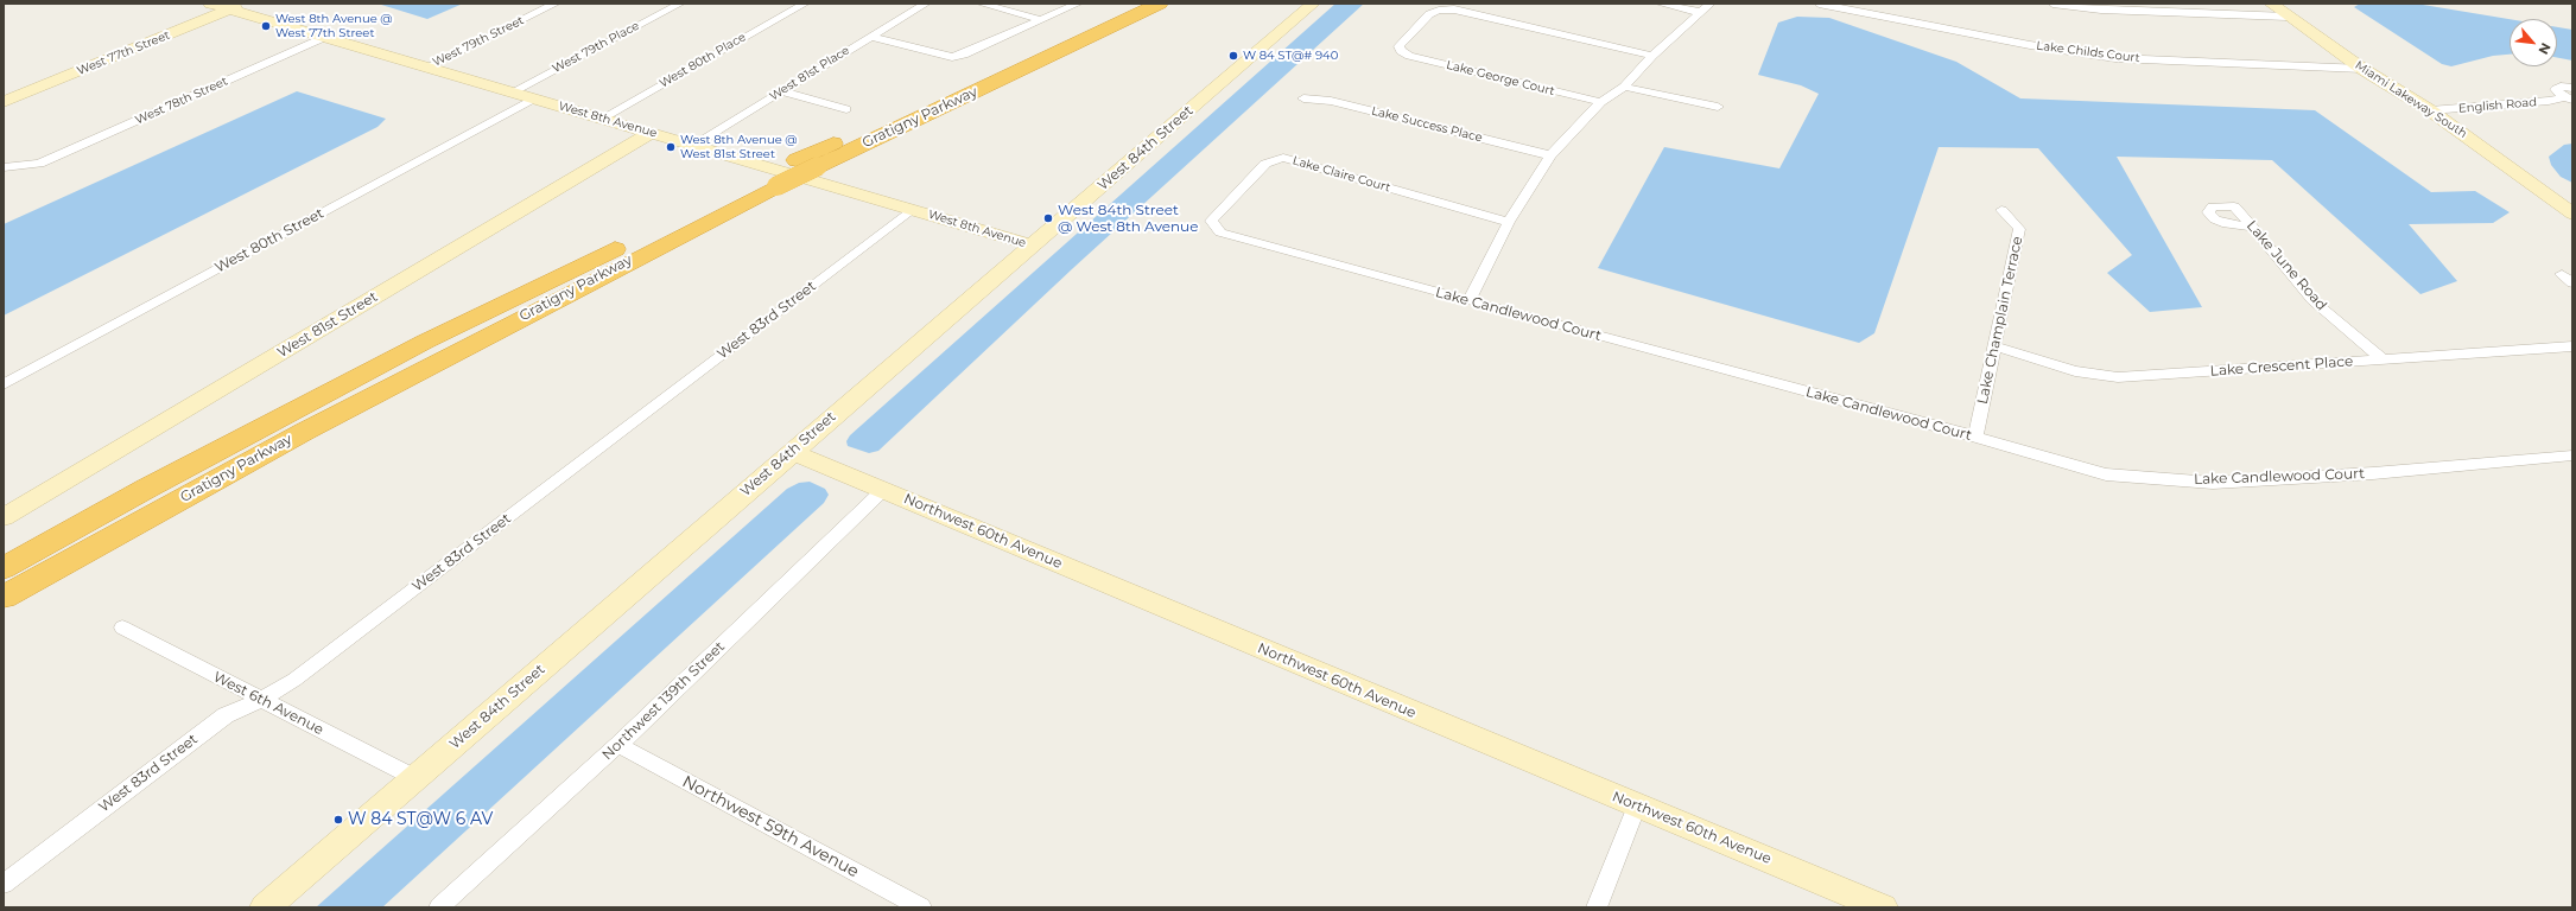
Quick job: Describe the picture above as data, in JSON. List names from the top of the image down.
{
  "streets": {
    "highway": ["Gratigny Parkway"],
    "street": [
      "West 79th Street",
      "West 79th Place",
      "Lake Childs Court",
      "West 77th Street",
      "West 80th Place",
      "West 81st Place",
      "Lake George Court",
      "Miami Lakeway South",
      "West 78th Street",
      "English Road",
      "West 8th Avenue",
      "Lake Success Place",
      "West 84th Street",
      "Lake Claire Court",
      "West 80th Street",
      "Lake June Road",
      "Lake Candlewood Court",
      "West 83rd Street",
      "Lake Champlain Terrace",
      "West 81st Street",
      "Lake Crescent Place",
      "Northwest 60th Avenue",
      "Northwest 139th Street",
      "West 6th Avenue",
      "Northwest 59th Avenue"
    ]
  },
  "crossings": [
    ["West 79th Street", "West 8th Avenue"],
    ["West 79th Place", "West 8th Avenue"],
    ["Lake Childs Court", "Miami Lakeway South"],
    ["West 77th Street", "West 8th Avenue"],
    ["West 80th Place", "West 8th Avenue"],
    ["West 81st Place", "West 8th Avenue"],
    ["Miami Lakeway South", "English Road"],
    ["West 78th Street", "West 8th Avenue"],
    ["West 8th Avenue", "West 84th Street"],
    ["West 8th Avenue", "West 80th Street"],
    ["West 8th Avenue", "West 83rd Street"],
    ["West 8th Avenue", "West 81st Street"],
    ["West 84th Street", "Northwest 60th Avenue"],
    ["West 84th Street", "West 6th Avenue"],
    ["Lake Claire Court", "Lake Candlewood Court"],
    ["Lake June Road", "Lake Crescent Place"],
    ["Lake Candlewood Court", "Lake Champlain Terrace"],
    ["West 83rd Street", "West 6th Avenue"],
    ["Lake Champlain Terrace", "Lake Crescent Place"],
    ["Northwest 60th Avenue", "Northwest 139th Street"],
    ["Northwest 139th Street", "Northwest 59th Avenue"]
  ],
  "places": [
    "West 8th Avenue @ West 77th Street",
    "W 84 ST@# 940",
    "West 8th Avenue @ West 81st Street",
    "West 84th Street @ West 8th Avenue",
    "W 84 ST@W 6 AV"
  ],
  "north": "bottom right"
}
